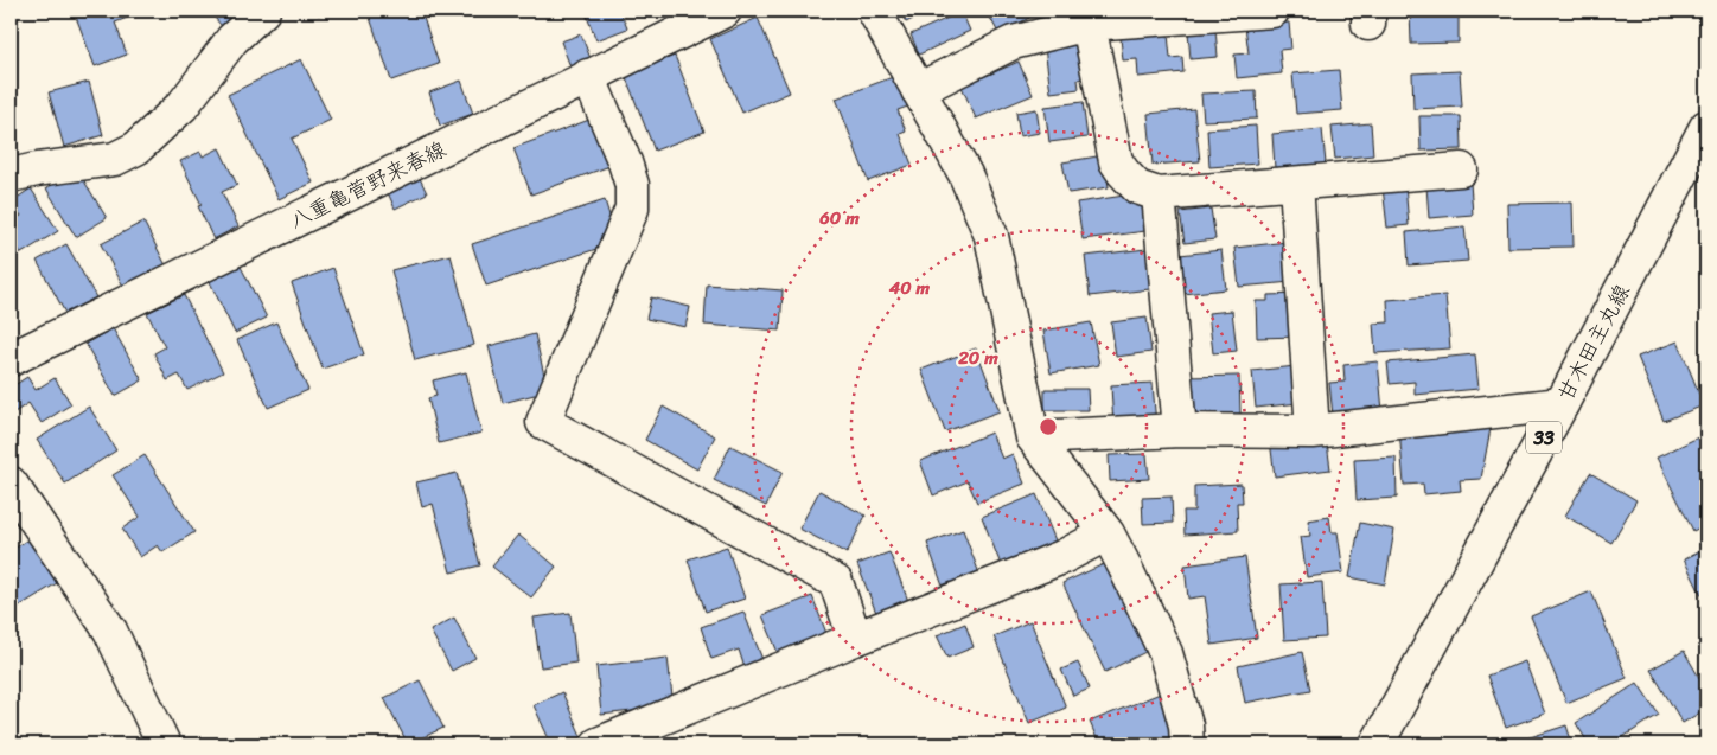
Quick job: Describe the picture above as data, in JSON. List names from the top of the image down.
{
  "streets": {
    "street": ["八重亀菅野来春線", "甘木田主丸線", "33"]
  },
  "rings": ["60 m", "40 m", "20 m"]
}
